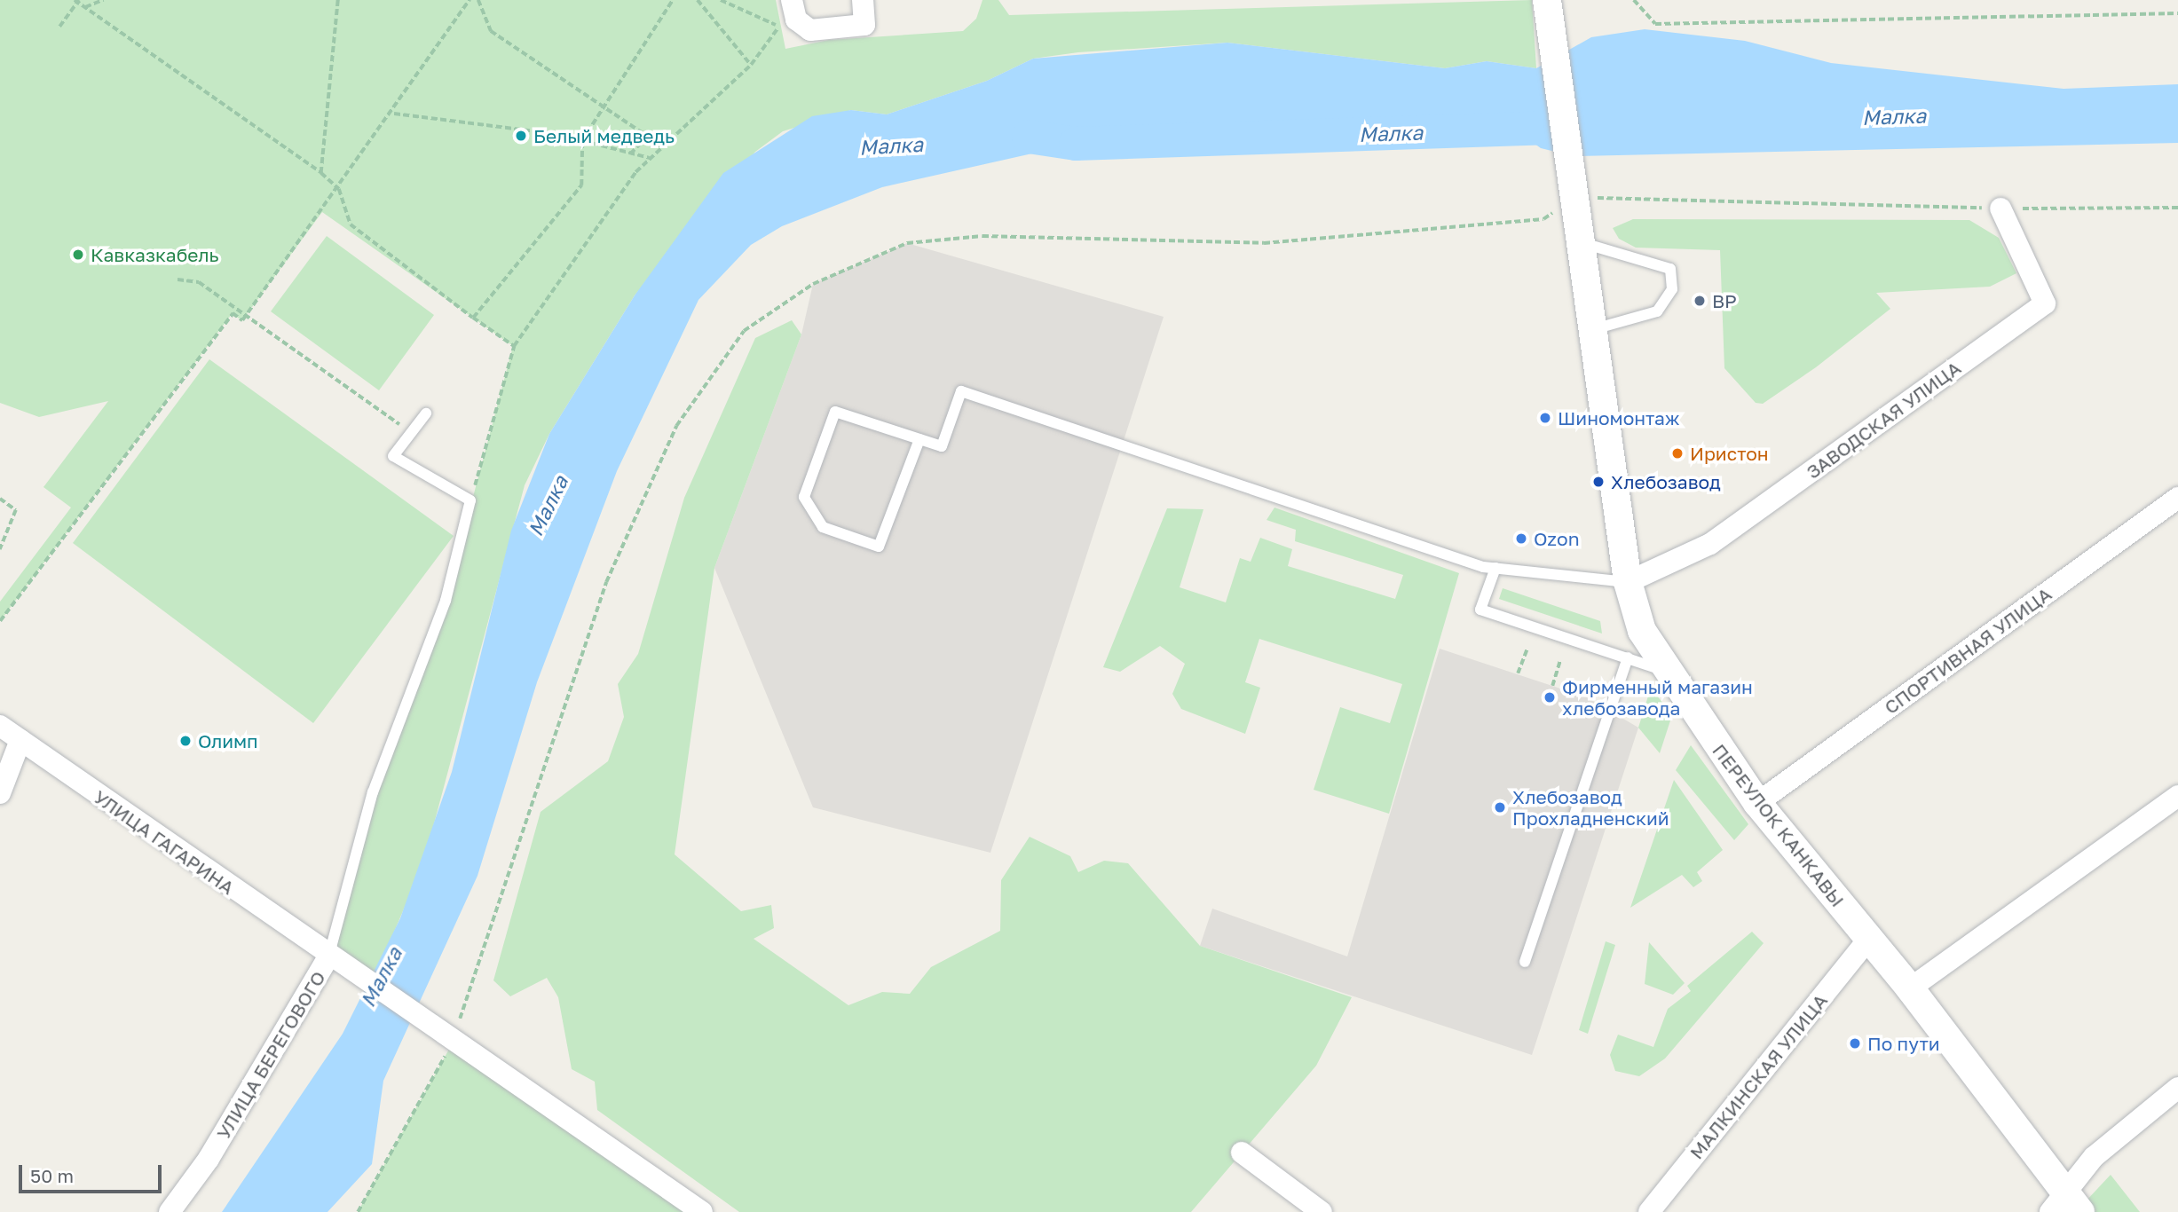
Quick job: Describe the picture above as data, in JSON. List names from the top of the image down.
{
  "streets": {
    "street": [
      "ЗАВОДСКАЯ УЛИЦА",
      "СПОРТИВНАЯ УЛИЦА",
      "ПЕРЕУЛОК КАНКАВЫ",
      "УЛИЦА ГАГАРИНА",
      "УЛИЦА БЕРЕГОВОГО",
      "МАЛКИНСКАЯ УЛИЦА"
    ]
  },
  "crossings": [
    ["ЗАВОДСКАЯ УЛИЦА", "ПЕРЕУЛОК КАНКАВЫ"],
    ["СПОРТИВНАЯ УЛИЦА", "ПЕРЕУЛОК КАНКАВЫ"],
    ["ПЕРЕУЛОК КАНКАВЫ", "МАЛКИНСКАЯ УЛИЦА"],
    ["УЛИЦА ГАГАРИНА", "УЛИЦА БЕРЕГОВОГО"]
  ],
  "water": ["Малка"],
  "places": [
    "Белый медведь",
    "Кавказкабель",
    "BP",
    "Шиномонтаж",
    "Иристон",
    "Хлебозавод",
    "Ozon",
    "Фирменный магазин хлебозавода",
    "Олимп",
    "Хлебозавод Прохладненский",
    "По пути"
  ],
  "scale_bar": "50 m"
}
